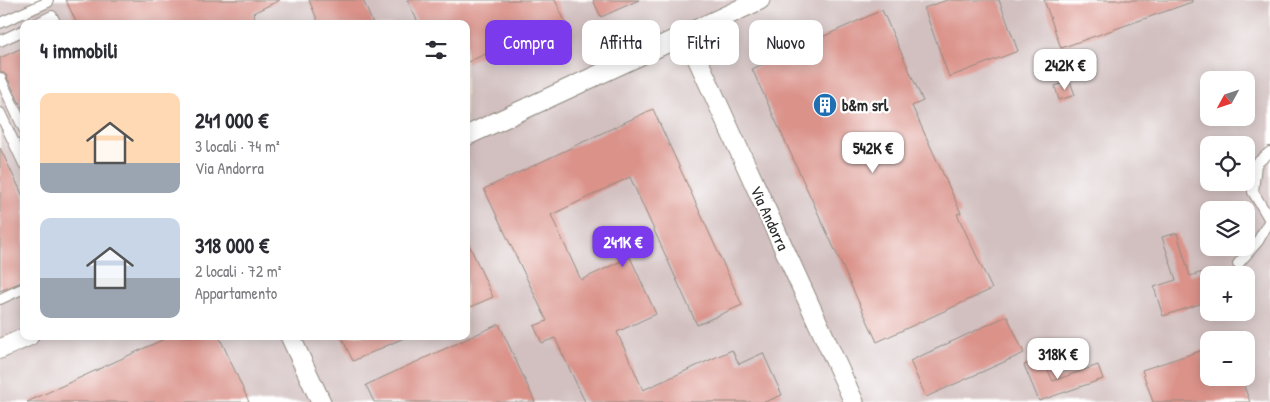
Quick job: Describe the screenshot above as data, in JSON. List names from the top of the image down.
{
  "streets": {
    "street": ["Via Andorra"]
  },
  "places": {
    "building": ["b&m srl"]
  },
  "north": "bottom left",
  "page": {
    "chip": [
      "Compra",
      "Affitta",
      "Filtri",
      "Nuovo"
    ],
    "heading": "4 immobili",
    "price": [
      "242K €",
      "542K €",
      "241K €",
      "318K €"
    ],
    "map_buttons": ["+", "−"],
    "list": [
      {
        "name": "241 000 €",
        "note": "3 locali · 74 m² · Via Andorra"
      },
      {
        "name": "318 000 €",
        "note": "2 locali · 72 m² · Appartamento"
      }
    ]
  }
}
